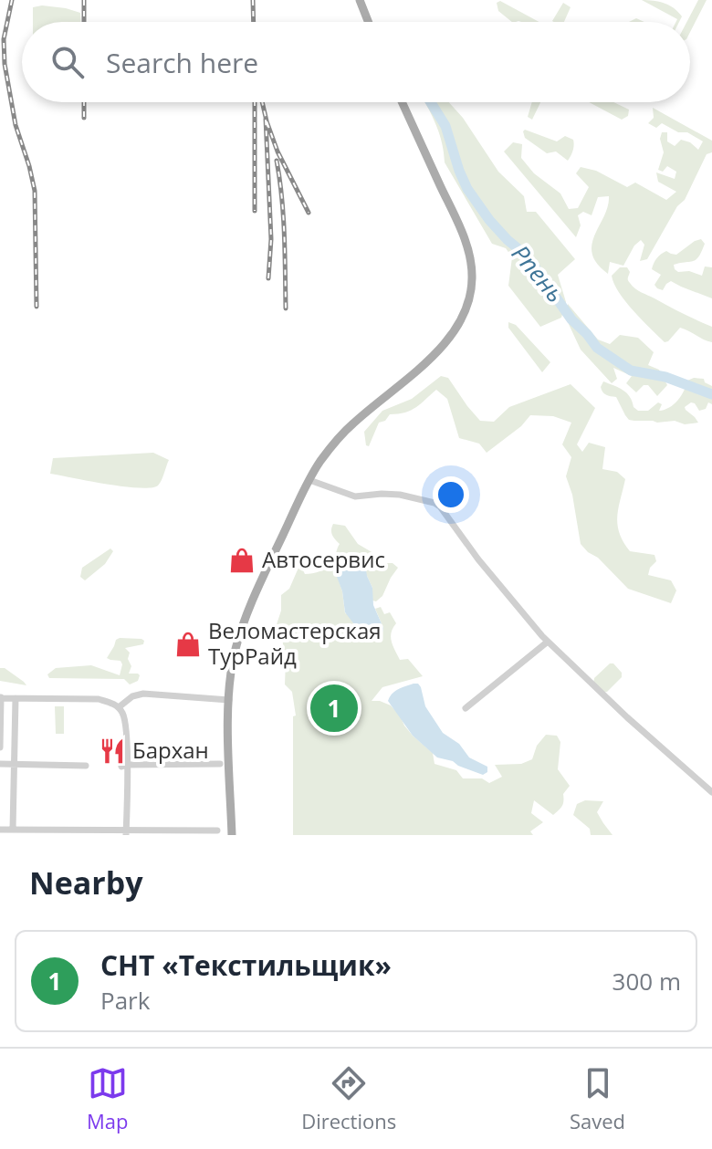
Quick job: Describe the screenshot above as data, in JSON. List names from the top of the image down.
{
  "water": ["Рпень"],
  "places": {
    "shop": ["Автосервис", "Веломастерская ТурРайд"],
    "restaurant": ["Бархан"]
  },
  "page": {
    "search": "Search here",
    "pins": "1",
    "heading": "Nearby",
    "list": [
      {
        "mark": "1",
        "name": "СНТ «Текстильщик»",
        "note": "Park",
        "value": "300 m"
      }
    ],
    "nav": ["Map", "Directions", "Saved"]
  }
}
